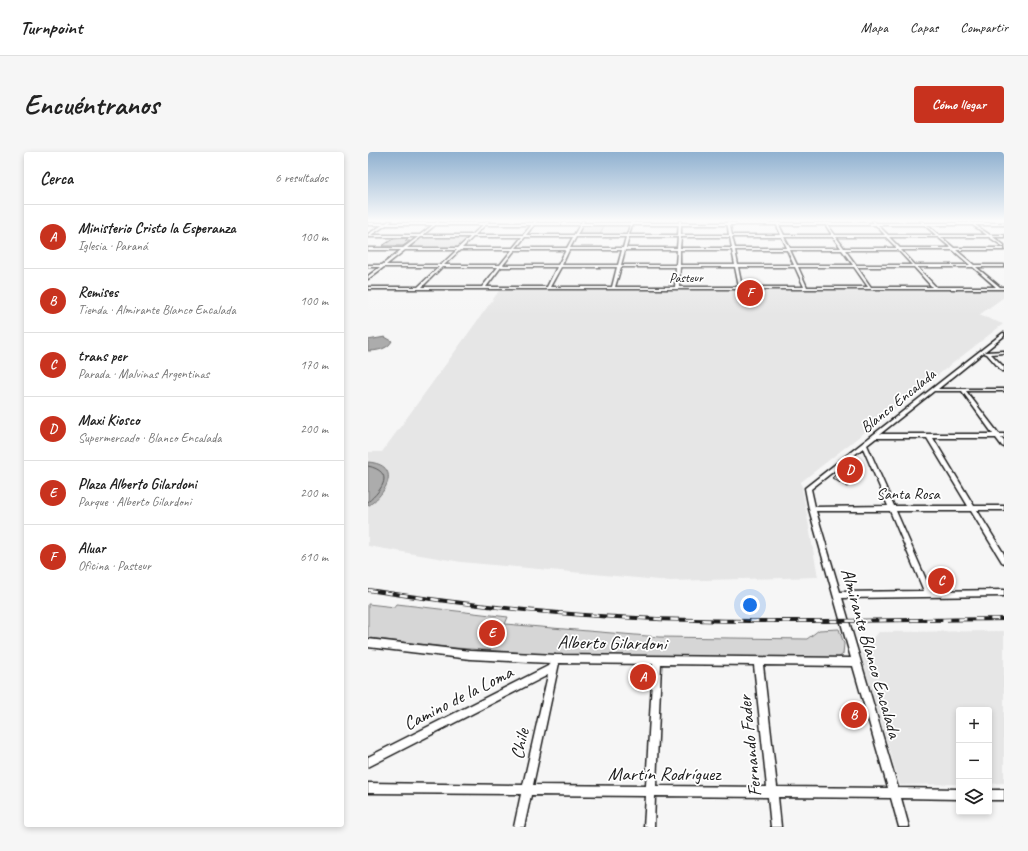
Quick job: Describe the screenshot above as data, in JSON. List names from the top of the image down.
{
  "streets": {
    "street": [
      "Pasteur",
      "Blanco Encalada",
      "Santa Rosa",
      "Alberto Gilardoni",
      "Almirante Blanco Encalada",
      "Camino de la Loma",
      "Chile",
      "Fernando Fader",
      "Martín Rodríguez"
    ]
  },
  "crossings": [
    ["Blanco Encalada", "Almirante Blanco Encalada"],
    ["Santa Rosa", "Almirante Blanco Encalada"],
    ["Alberto Gilardoni", "Almirante Blanco Encalada"],
    ["Alberto Gilardoni", "Camino de la Loma"],
    ["Alberto Gilardoni", "Chile"],
    ["Alberto Gilardoni", "Fernando Fader"],
    ["Almirante Blanco Encalada", "Martín Rodríguez"],
    ["Camino de la Loma", "Chile"],
    ["Chile", "Martín Rodríguez"],
    ["Fernando Fader", "Martín Rodríguez"]
  ],
  "page": {
    "header": "Turnpoint",
    "nav": ["Mapa", "Capas", "Compartir"],
    "buttons": "Cómo llegar",
    "title": "Encuéntranos",
    "heading": ["Cerca", "6 resultados"],
    "list": [
      {
        "mark": "A",
        "name": "Ministerio Cristo la Esperanza",
        "note": "Iglesia · Paraná",
        "value": "100 m"
      },
      {
        "mark": "B",
        "name": "Remises",
        "note": "Tienda · Almirante Blanco Encalada",
        "value": "100 m"
      },
      {
        "mark": "C",
        "name": "trans per",
        "note": "Parada · Malvinas Argentinas",
        "value": "170 m"
      },
      {
        "mark": "D",
        "name": "Maxi Kiosco",
        "note": "Supermercado · Blanco Encalada",
        "value": "200 m"
      },
      {
        "mark": "E",
        "name": "Plaza Alberto Gilardoni",
        "note": "Parque · Alberto Gilardoni",
        "value": "200 m"
      },
      {
        "mark": "F",
        "name": "Aluar",
        "note": "Oficina · Pasteur",
        "value": "610 m"
      }
    ],
    "pins": [
      "F",
      "D",
      "C",
      "E",
      "A",
      "B"
    ],
    "map_buttons": ["+", "−"]
  }
}
